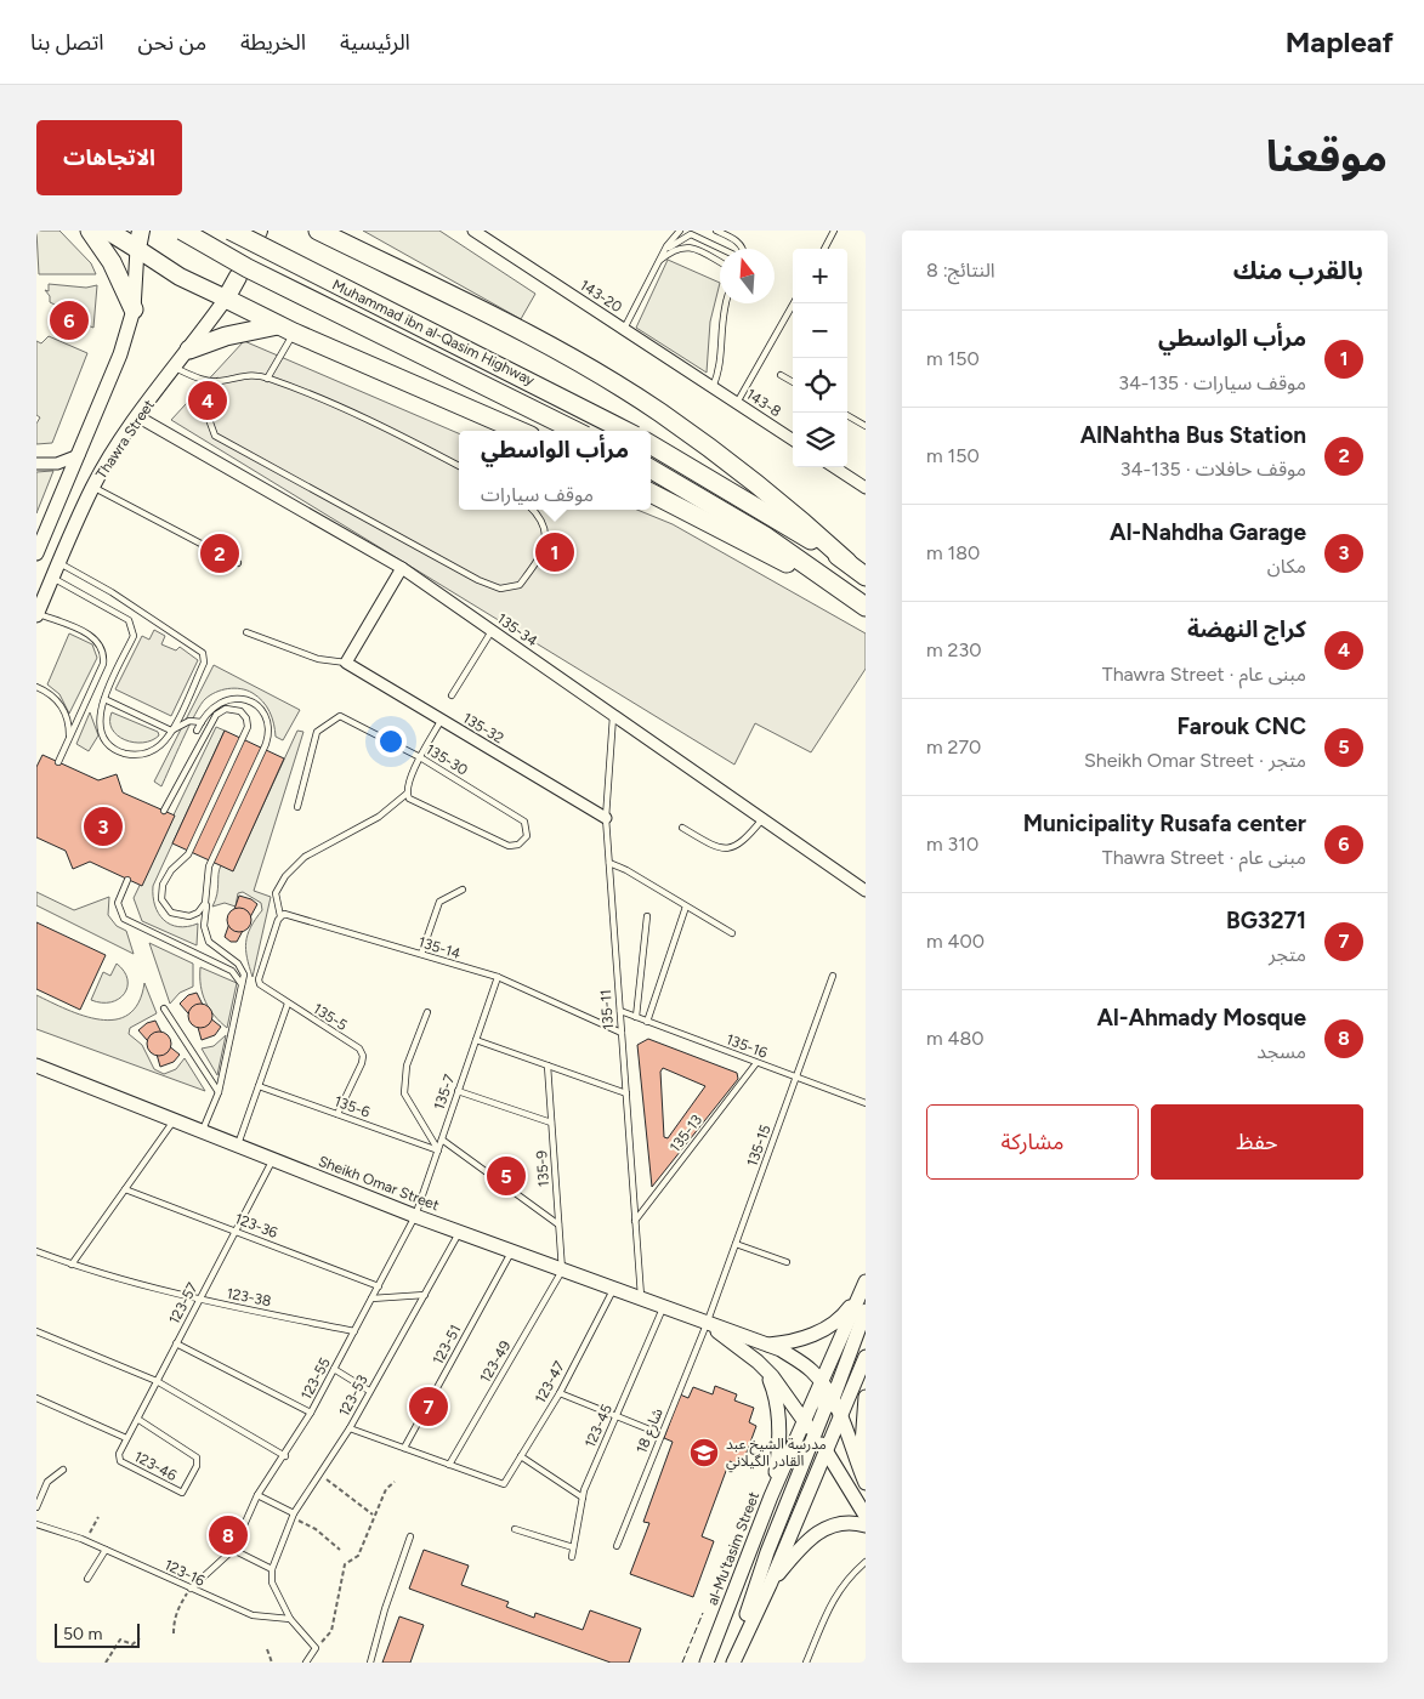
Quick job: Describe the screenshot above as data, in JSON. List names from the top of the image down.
{
  "streets": {
    "highway": ["Muhammad ibn al-Qasim Highway"],
    "main road": ["Thawra Street", "Sheikh Omar Street", "al-Mu'tasim Street"],
    "street": [
      "143-20",
      "143-8",
      "135-34",
      "135-32"
    ],
    "lane": [
      "135-30",
      "135-14",
      "135-11",
      "135-5",
      "135-16",
      "135-7",
      "135-6",
      "135-13",
      "135-15",
      "135-9",
      "123-36",
      "123-38",
      "123-57",
      "123-51",
      "123-49",
      "123-55",
      "123-47",
      "123-53",
      "123-45",
      "شارع 18",
      "123-46",
      "123-16"
    ]
  },
  "crossings": [
    ["143-20", "143-8"],
    ["Thawra Street", "135-34"],
    ["135-34", "135-11"],
    ["135-32", "135-11"],
    ["135-14", "135-11"],
    ["135-14", "135-5"],
    ["135-14", "135-7"],
    ["135-11", "135-16"],
    ["135-11", "135-13"],
    ["135-11", "Sheikh Omar Street"],
    ["135-5", "135-6"],
    ["135-16", "135-13"],
    ["135-16", "135-15"],
    ["135-7", "135-6"],
    ["135-7", "Sheikh Omar Street"],
    ["135-7", "123-55"],
    ["135-15", "Sheikh Omar Street"],
    ["135-15", "شارع 18"],
    ["135-9", "Sheikh Omar Street"],
    ["135-9", "123-49"],
    ["Sheikh Omar Street", "123-57"],
    ["Sheikh Omar Street", "123-51"],
    ["Sheikh Omar Street", "123-49"],
    ["Sheikh Omar Street", "123-55"],
    ["Sheikh Omar Street", "123-47"],
    ["Sheikh Omar Street", "123-53"],
    ["Sheikh Omar Street", "123-45"],
    ["Sheikh Omar Street", "شارع 18"],
    ["Sheikh Omar Street", "al-Mu'tasim Street"],
    ["123-36", "123-57"],
    ["123-36", "123-55"],
    ["123-38", "123-57"],
    ["123-38", "123-55"],
    ["123-57", "123-46"],
    ["123-49", "123-47"]
  ],
  "places": {
    "school or university": ["مدرسة الشيخ عبد القادر الگيلاني"]
  },
  "scale_bar": "50 m",
  "north": "top",
  "page": {
    "header": "Mapleaf",
    "nav": [
      "الرئيسية",
      "الخريطة",
      "من نحن",
      "اتصل بنا"
    ],
    "title": "موقعنا",
    "buttons": [
      "الاتجاهات",
      ["حفظ", "مشاركة"]
    ],
    "heading": ["بالقرب منك", "النتائج: 8"],
    "map_buttons": ["+", "−"],
    "pins": [
      "6",
      "4",
      "1",
      "2",
      "3",
      "5",
      "7",
      "8"
    ],
    "list": [
      {
        "mark": "1",
        "name": "مرأب الواسطي",
        "note": "موقف سيارات · 135-34",
        "value": "150 m"
      },
      {
        "mark": "2",
        "name": "AlNahtha Bus Station",
        "note": "موقف حافلات · 135-34",
        "value": "150 m"
      },
      {
        "mark": "3",
        "name": "Al-Nahdha Garage",
        "note": "مكان",
        "value": "180 m"
      },
      {
        "mark": "4",
        "name": "كراج النهضة",
        "note": "مبنى عام · Thawra Street",
        "value": "230 m"
      },
      {
        "mark": "5",
        "name": "Farouk CNC",
        "note": "متجر · Sheikh Omar Street",
        "value": "270 m"
      },
      {
        "mark": "6",
        "name": "Municipality Rusafa center",
        "note": "مبنى عام · Thawra Street",
        "value": "310 m"
      },
      {
        "mark": "7",
        "name": "BG3271",
        "note": "متجر",
        "value": "400 m"
      },
      {
        "mark": "8",
        "name": "Al-Ahmady Mosque",
        "note": "مسجد",
        "value": "480 m"
      }
    ],
    "popup": ["مرأب الواسطي", "موقف سيارات"],
    "scale": "50 m"
  }
}
